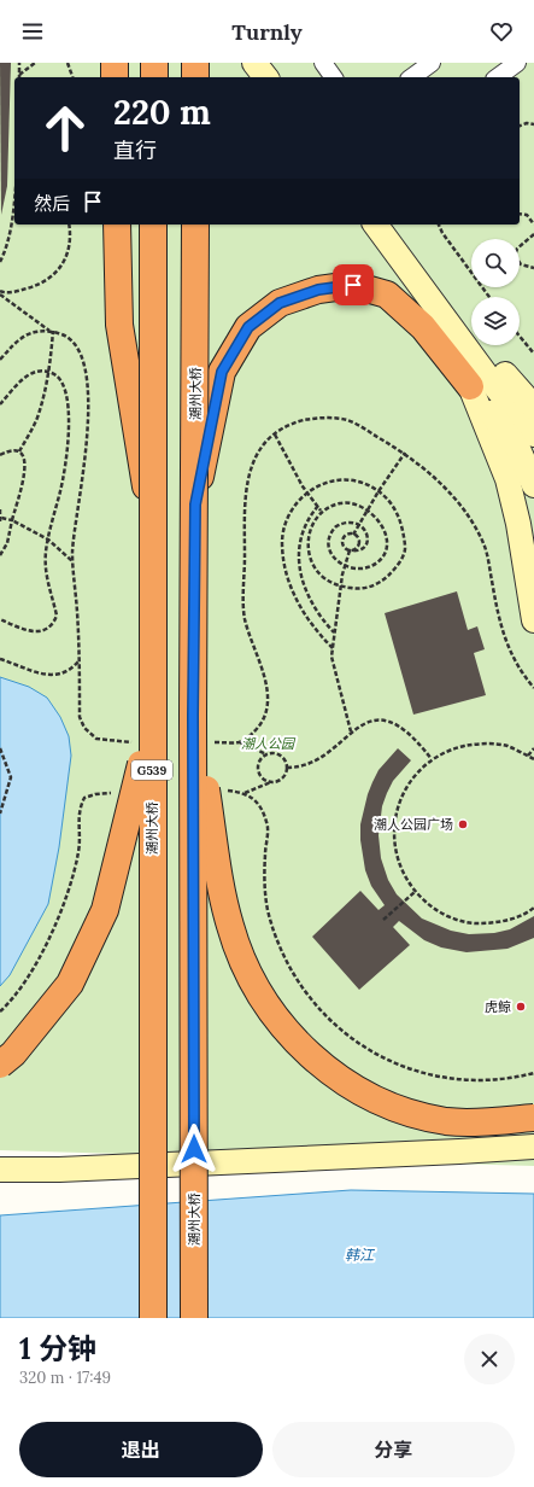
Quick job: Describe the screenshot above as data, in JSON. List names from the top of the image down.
{
  "streets": {
    "highway": ["潮州大桥", "G539"]
  },
  "water": ["韩江"],
  "parks": ["潮人公园"],
  "places": ["潮人公园广场", "虎鲸"],
  "page": {
    "header": "Turnly",
    "turn": ["220 m", "直行"],
    "then": "然后",
    "heading": ["1 分钟", "320 m · 17:49"],
    "buttons": ["退出", "分享"]
  }
}
